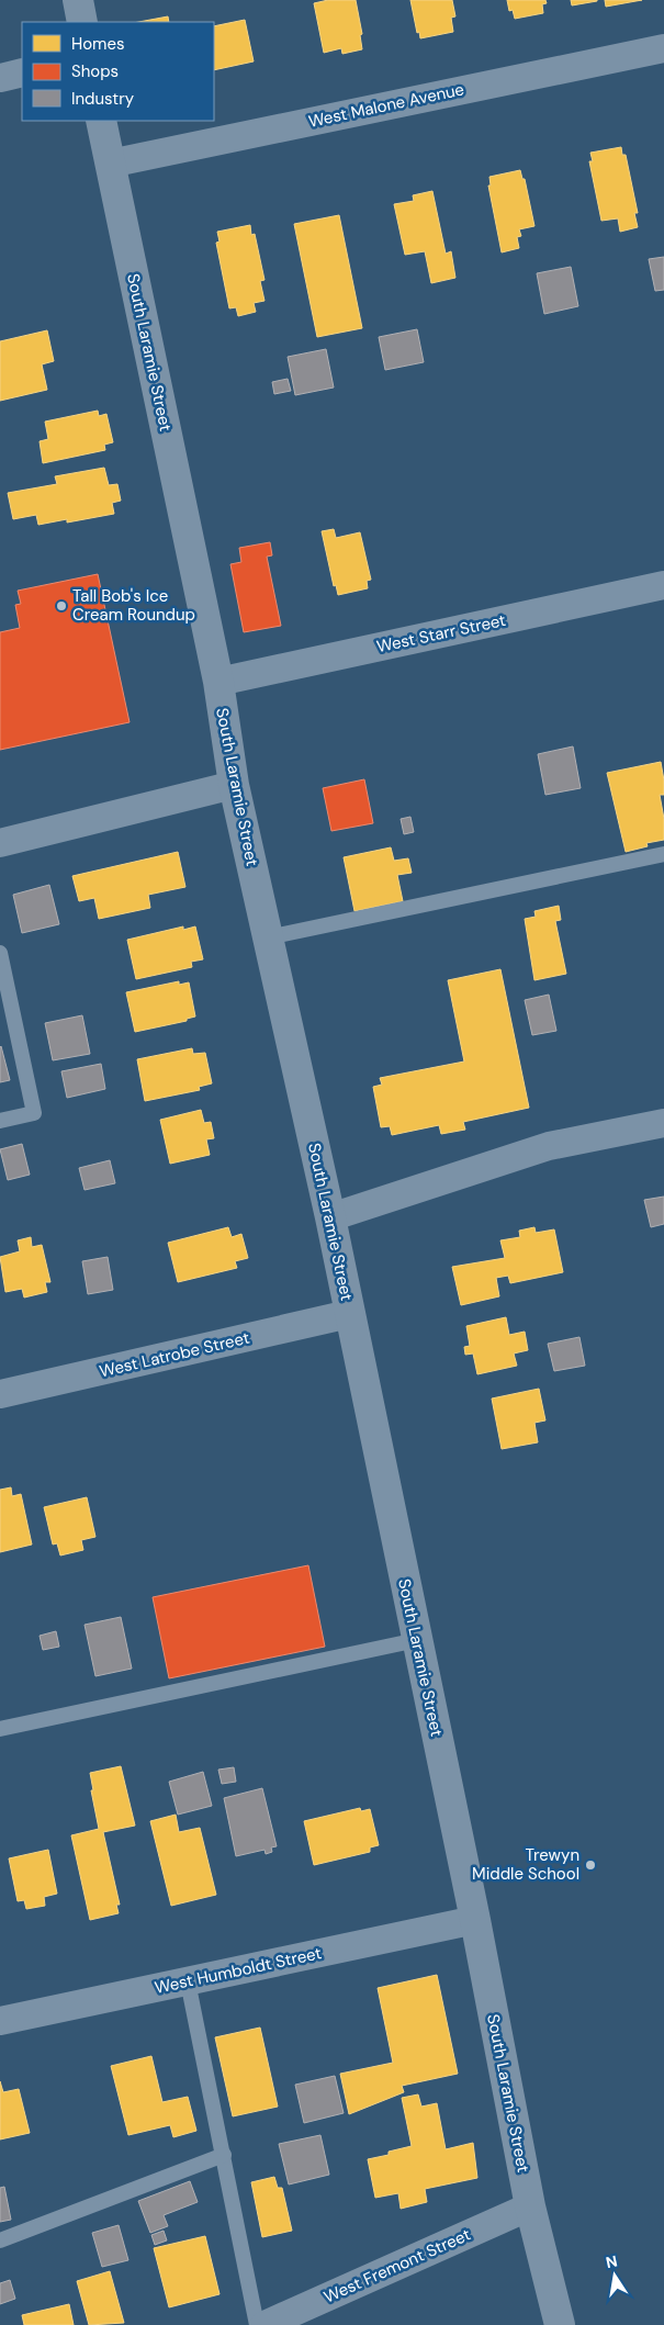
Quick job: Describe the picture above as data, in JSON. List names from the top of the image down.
{
  "streets": {
    "street": [
      "West Malone Avenue",
      "South Laramie Street",
      "West Starr Street",
      "West Latrobe Street",
      "West Humboldt Street",
      "West Fremont Street"
    ]
  },
  "crossings": [
    ["West Malone Avenue", "South Laramie Street"],
    ["South Laramie Street", "West Starr Street"],
    ["South Laramie Street", "West Latrobe Street"],
    ["South Laramie Street", "West Humboldt Street"],
    ["South Laramie Street", "West Fremont Street"]
  ],
  "places": ["Tall Bob's Ice Cream Roundup", "Trewyn Middle School"],
  "legend": ["Homes", "Shops", "Industry"],
  "north": "top"
}
